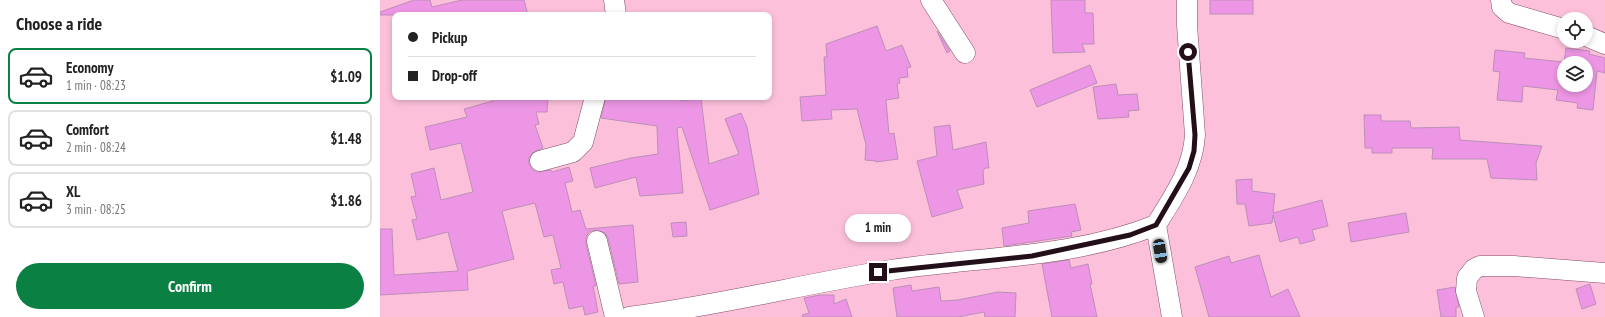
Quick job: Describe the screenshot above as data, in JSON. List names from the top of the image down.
{
  "page": {
    "heading": "Choose a ride",
    "banner": ["Pickup", "Drop-off"],
    "list": [
      {
        "name": "Economy",
        "note": "1 min · 08:23",
        "value": "$1.09"
      },
      {
        "name": "Comfort",
        "note": "2 min · 08:24",
        "value": "$1.48"
      },
      {
        "name": "XL",
        "note": "3 min · 08:25",
        "value": "$1.86"
      }
    ],
    "bubble": "1 min",
    "buttons": "Confirm"
  }
}
